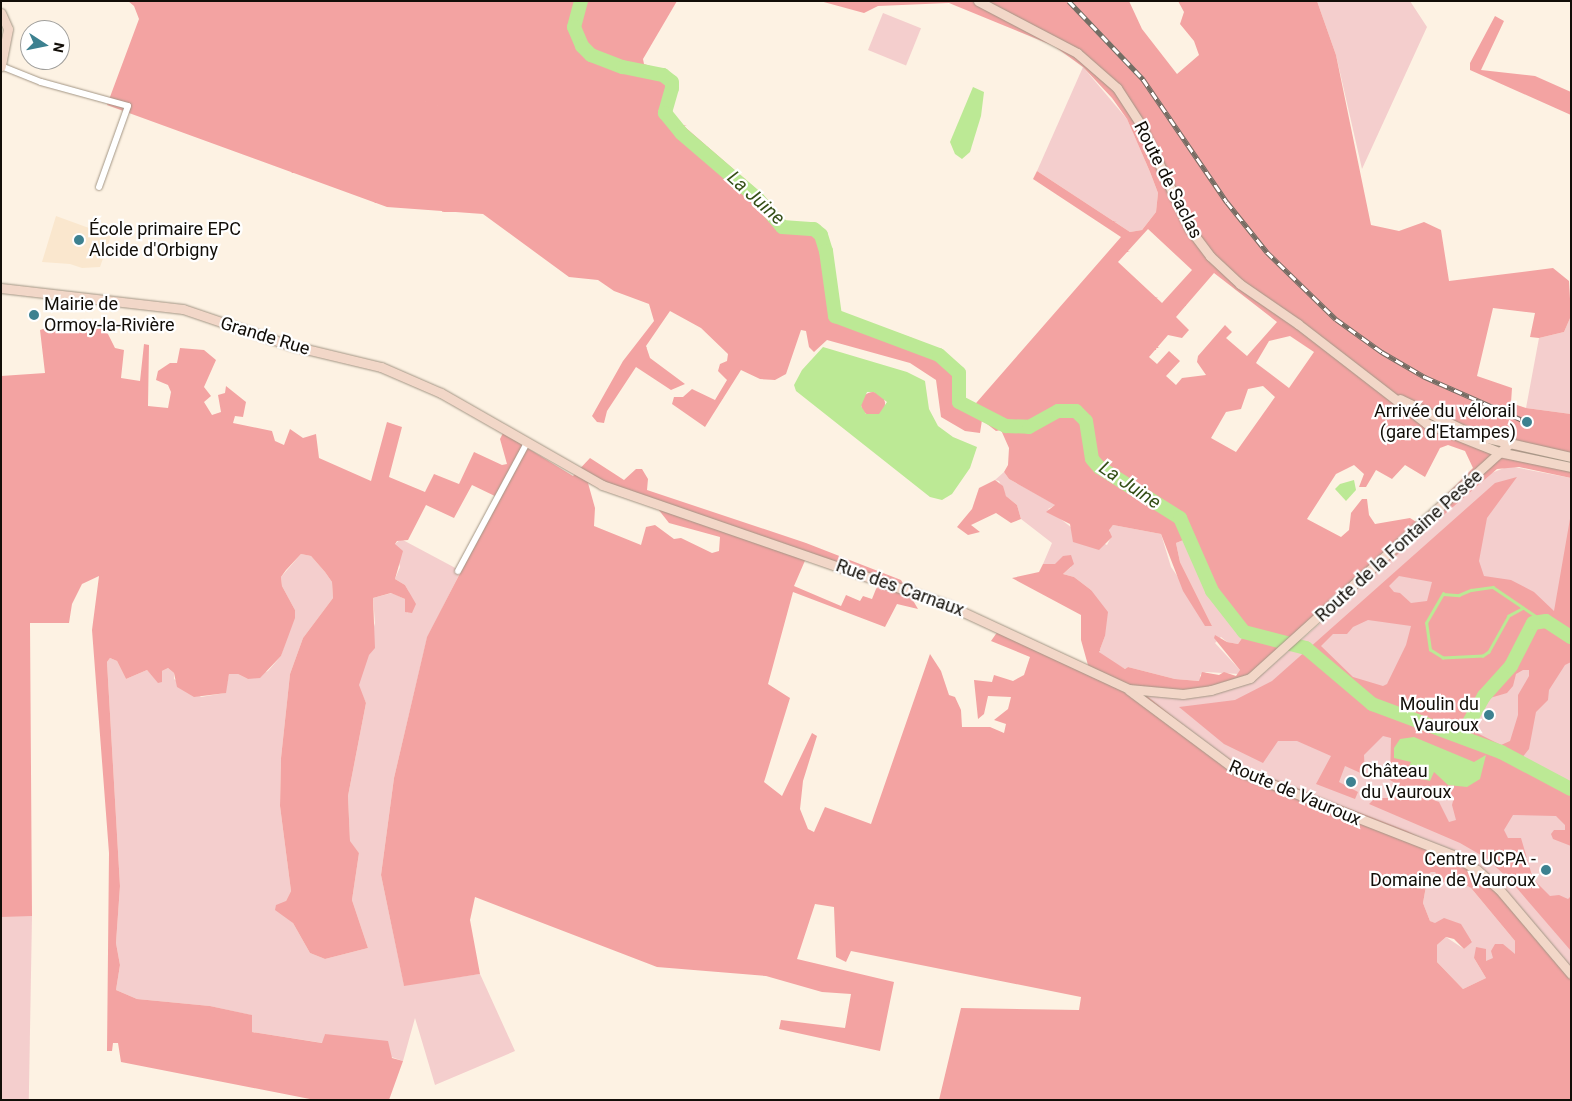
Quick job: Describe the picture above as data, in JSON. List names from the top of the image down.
{
  "streets": {
    "street": [
      "Route de Saclas",
      "Grande Rue",
      "Route de la Fontaine Pesée",
      "Rue des Carnaux",
      "Route de Vauroux"
    ]
  },
  "crossings": [
    ["Route de Saclas", "Route de la Fontaine Pesée"],
    ["Grande Rue", "Rue des Carnaux"],
    ["Route de la Fontaine Pesée", "Rue des Carnaux"],
    ["Rue des Carnaux", "Route de Vauroux"]
  ],
  "water": ["La Juine"],
  "places": [
    "École primaire EPC Alcide d'Orbigny",
    "Mairie de Ormoy-la-Rivière",
    "Arrivée du vélorail (gare d'Etampes)",
    "Moulin du Vauroux",
    "Château du Vauroux",
    "Centre UCPA - Domaine de Vauroux"
  ],
  "north": "right"
}
